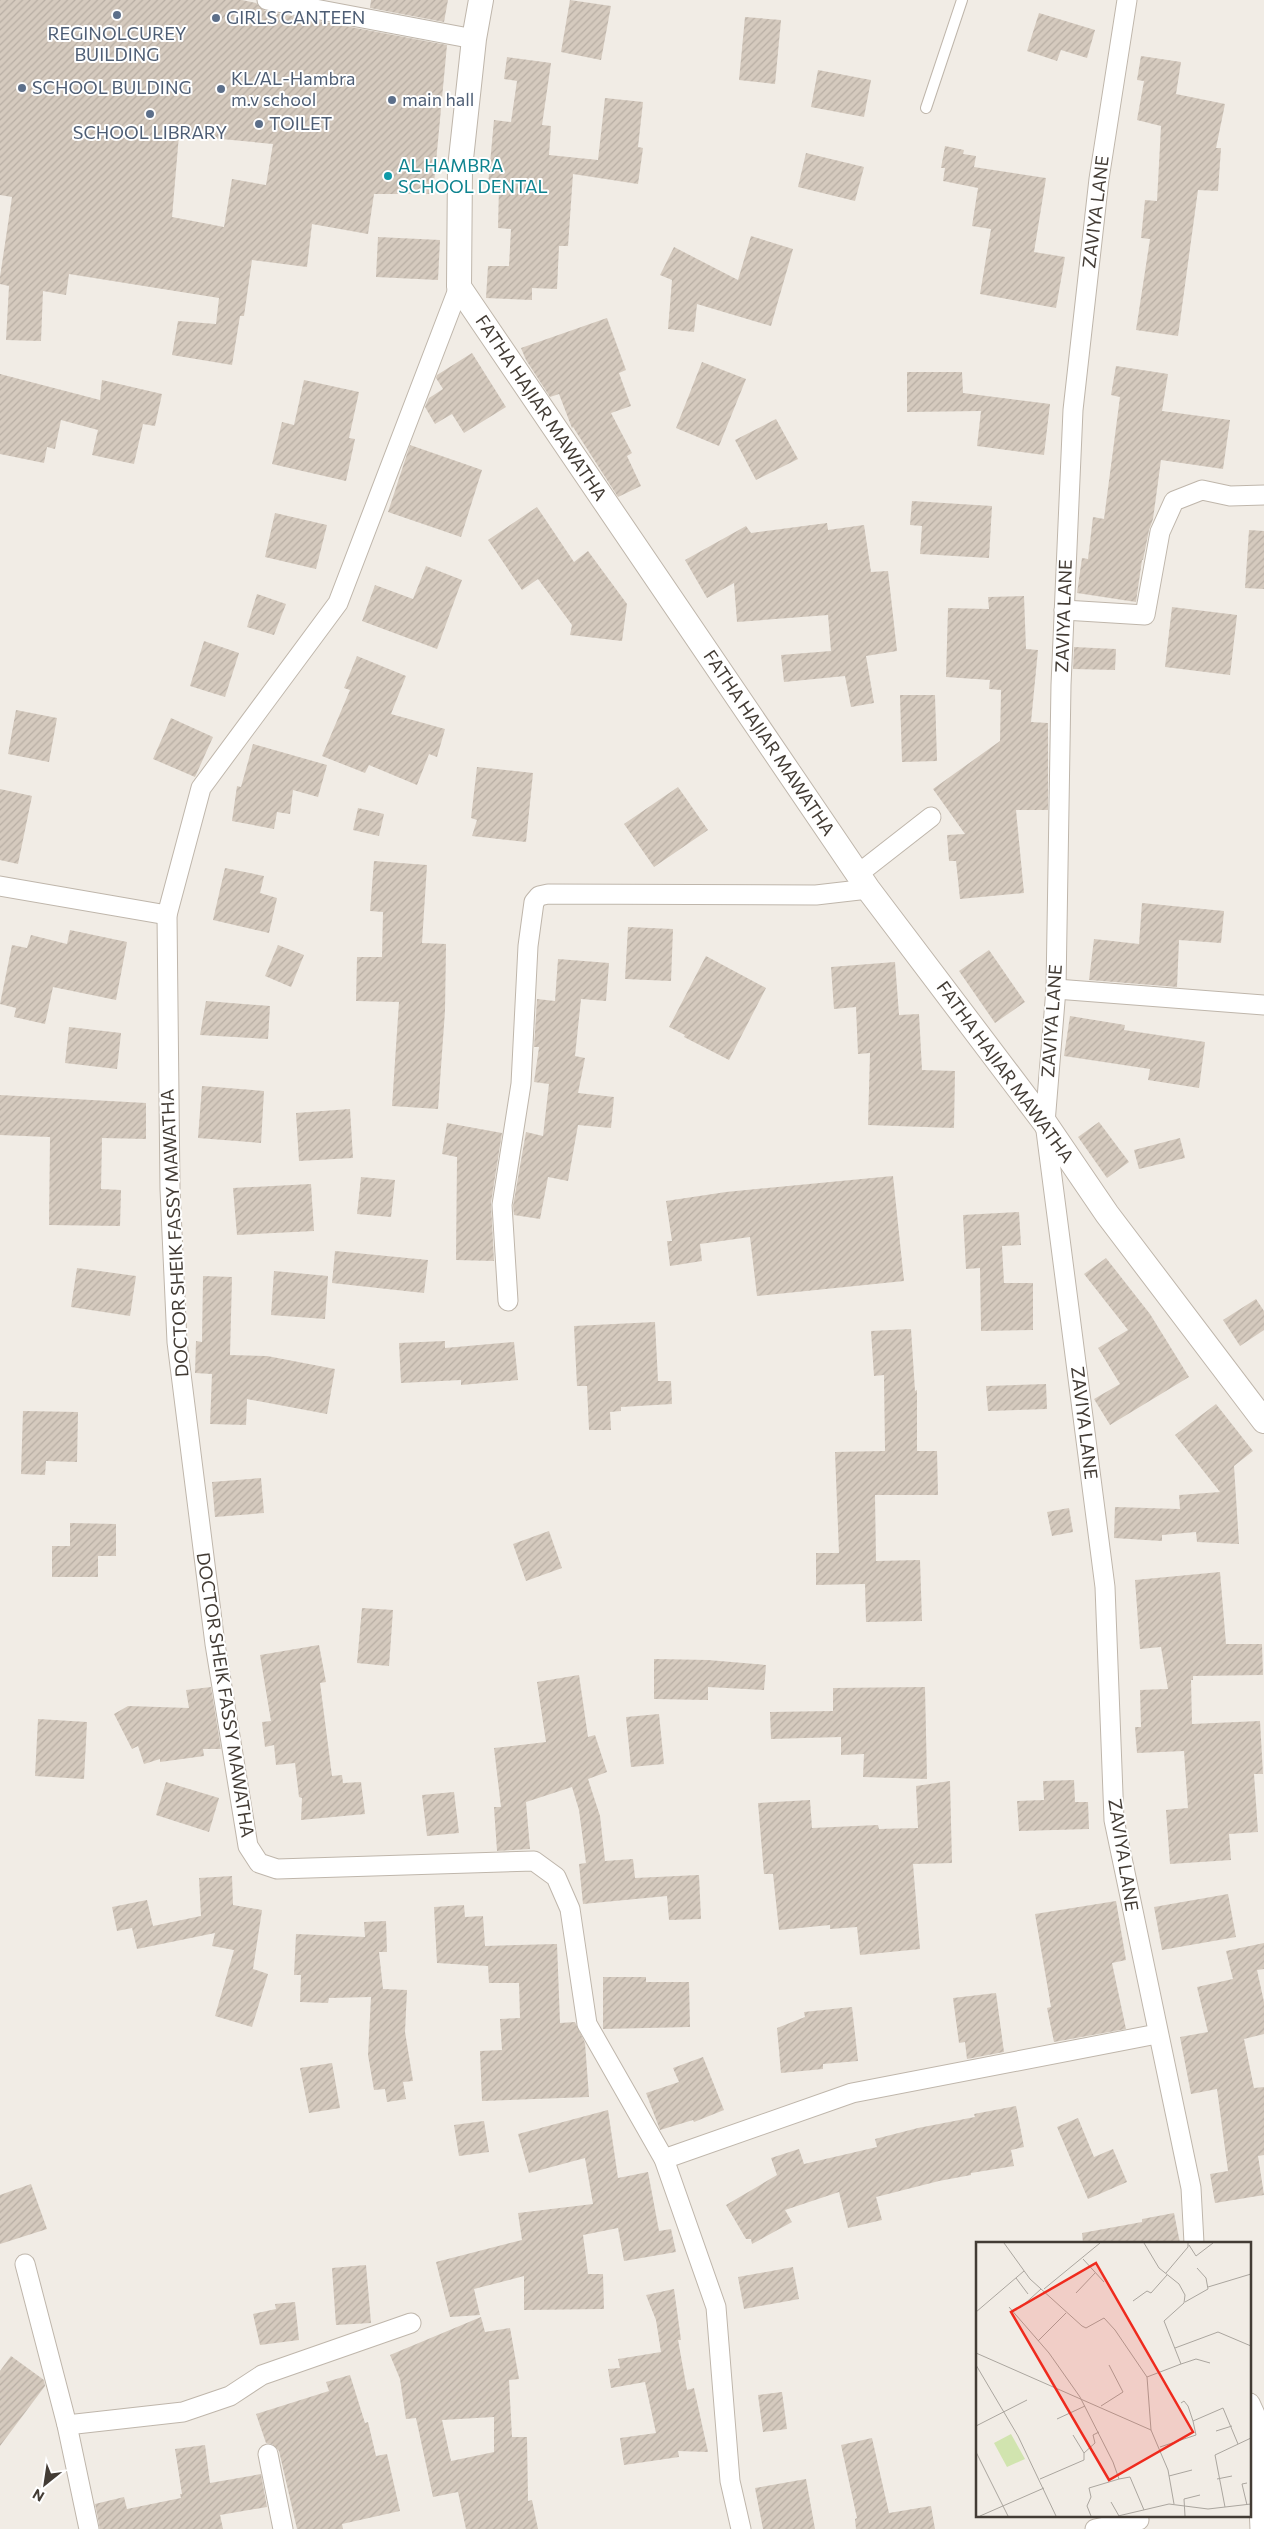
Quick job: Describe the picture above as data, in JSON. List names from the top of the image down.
{
  "streets": {
    "street": ["ZAVIYA LANE", "FATHA HAJIAR MAWATHA", "DOCTOR SHEIK FASSY MAWATHA"]
  },
  "crossings": [
    ["ZAVIYA LANE", "FATHA HAJIAR MAWATHA"],
    ["FATHA HAJIAR MAWATHA", "DOCTOR SHEIK FASSY MAWATHA"]
  ],
  "places": [
    "REGINOLCUREY BUILDING",
    "GIRLS CANTEEN",
    "SCHOOL BULDING",
    "KL/AL-Hambra m.v school",
    "main hall",
    "SCHOOL LIBRARY",
    "TOILET",
    "AL HAMBRA SCHOOL DENTAL"
  ],
  "north": "bottom left"
}
